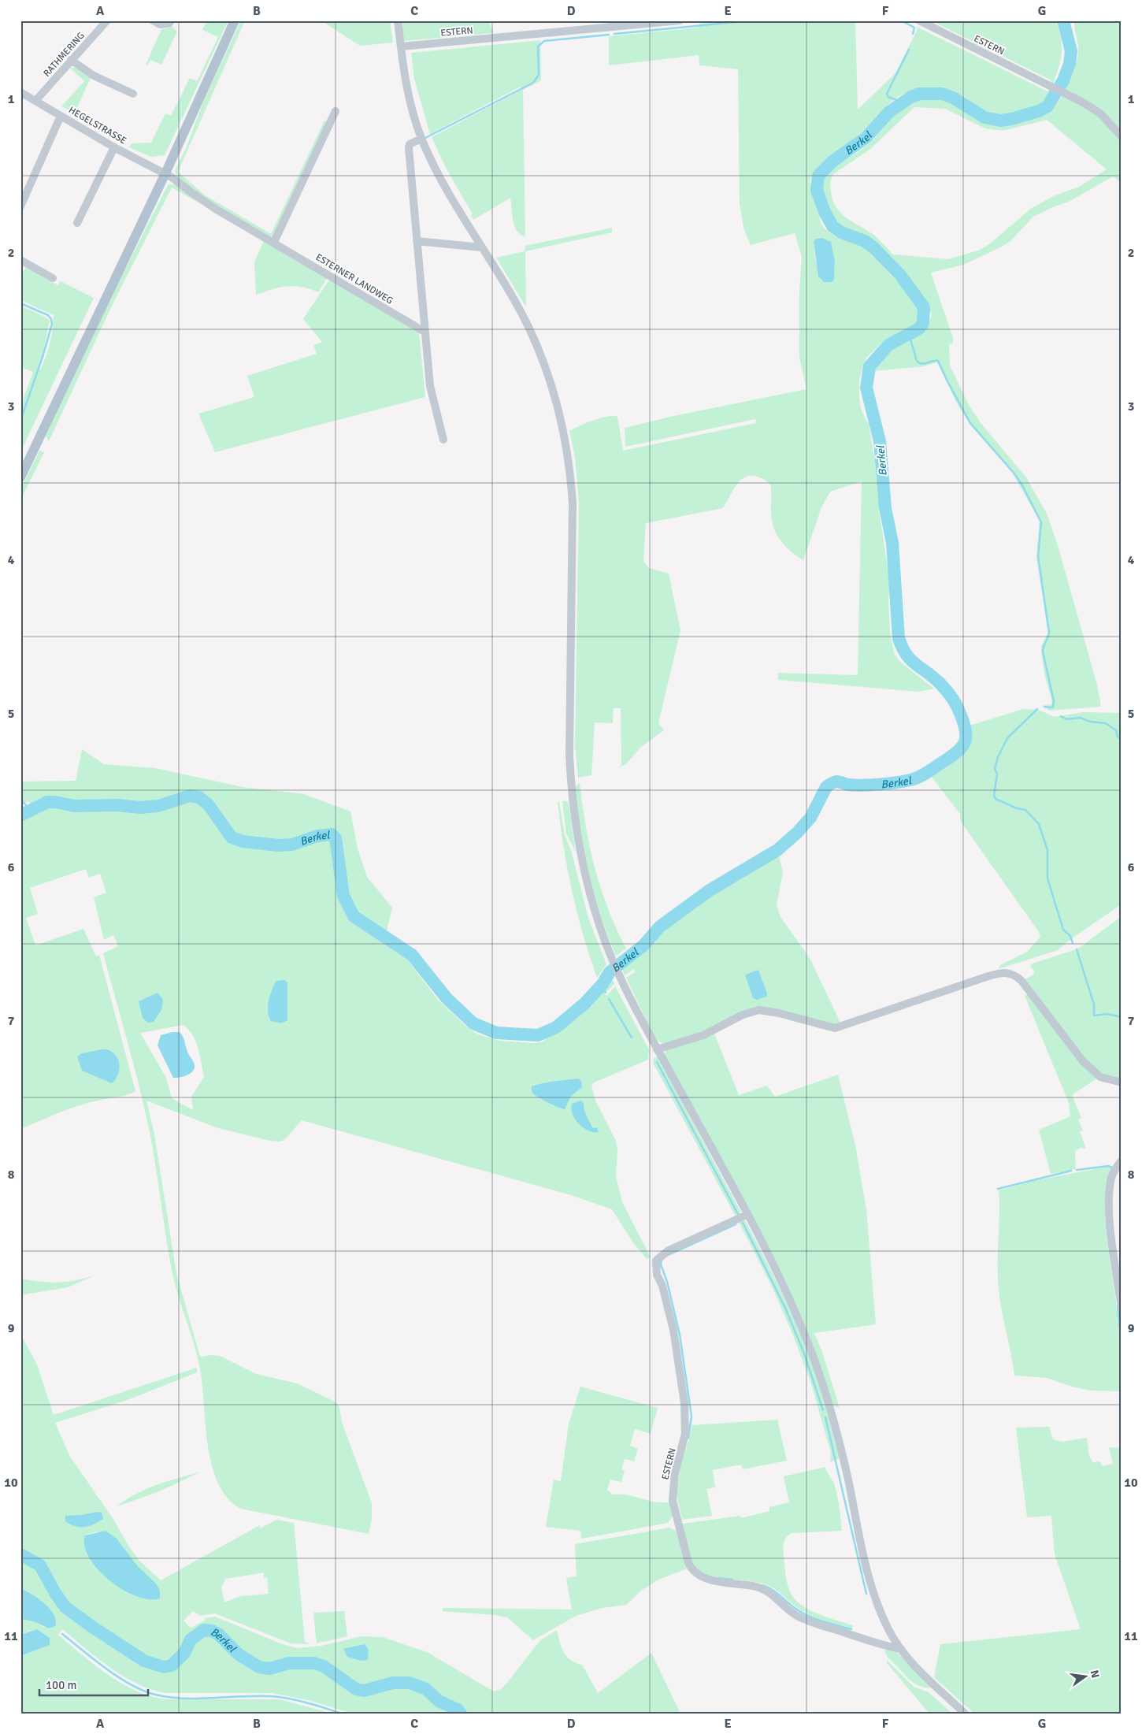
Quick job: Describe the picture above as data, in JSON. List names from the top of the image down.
{
  "streets": {
    "street": [
      "ESTERN",
      "RATHMERING",
      "HEGELSTRASSE",
      "ESTERNER LANDWEG"
    ]
  },
  "crossings": [
    ["RATHMERING", "HEGELSTRASSE"],
    ["HEGELSTRASSE", "ESTERNER LANDWEG"]
  ],
  "water": ["Berkel"],
  "scale_bar": "100 m",
  "north": "right",
  "grid": {
    "columns": [
      "A",
      "B",
      "C",
      "D",
      "E",
      "F",
      "G"
    ],
    "rows": [
      "1",
      "2",
      "3",
      "4",
      "5",
      "6",
      "7",
      "8",
      "9",
      "10",
      "11"
    ]
  }
}
